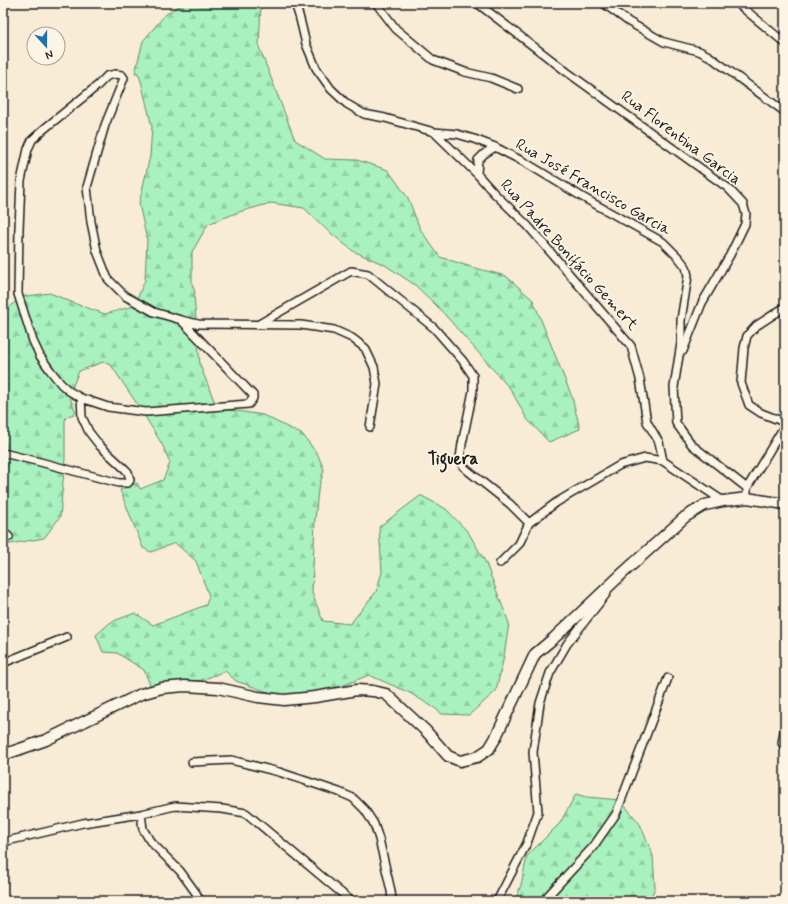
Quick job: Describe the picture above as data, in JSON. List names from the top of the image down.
{
  "streets": {
    "street": ["Rua Florentina Garcia", "Rua José Francisco Garcia", "Rua Padre Bonifácio Gemert"]
  },
  "crossings": [
    ["Rua Florentina Garcia", "Rua José Francisco Garcia"],
    ["Rua José Francisco Garcia", "Rua Padre Bonifácio Gemert"]
  ],
  "districts": ["Tiguera"],
  "north": "bottom"
}
